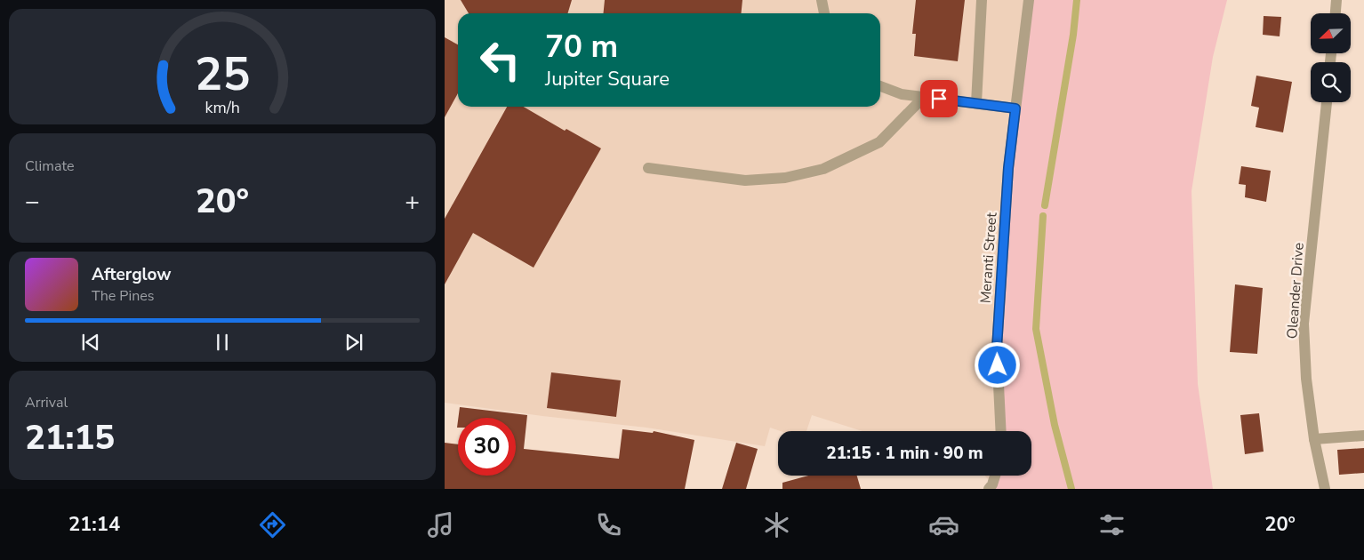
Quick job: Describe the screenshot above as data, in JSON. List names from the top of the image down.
{
  "streets": {
    "street": ["Meranti Street", "Oleander Drive"]
  },
  "north": "bottom left",
  "page": {
    "turn": ["70 m", "Jupiter Square"],
    "tile": [
      "Climate",
      ["Arrival", "21:15"]
    ],
    "heat": ["−", "20°", "+"],
    "song": ["Afterglow", "The Pines"],
    "limit": "30",
    "trip": "21:15 · 1 min · 90 m",
    "tabs": ["21:14", "20°"],
    "gauge": ["25", "km/h"]
  }
}
